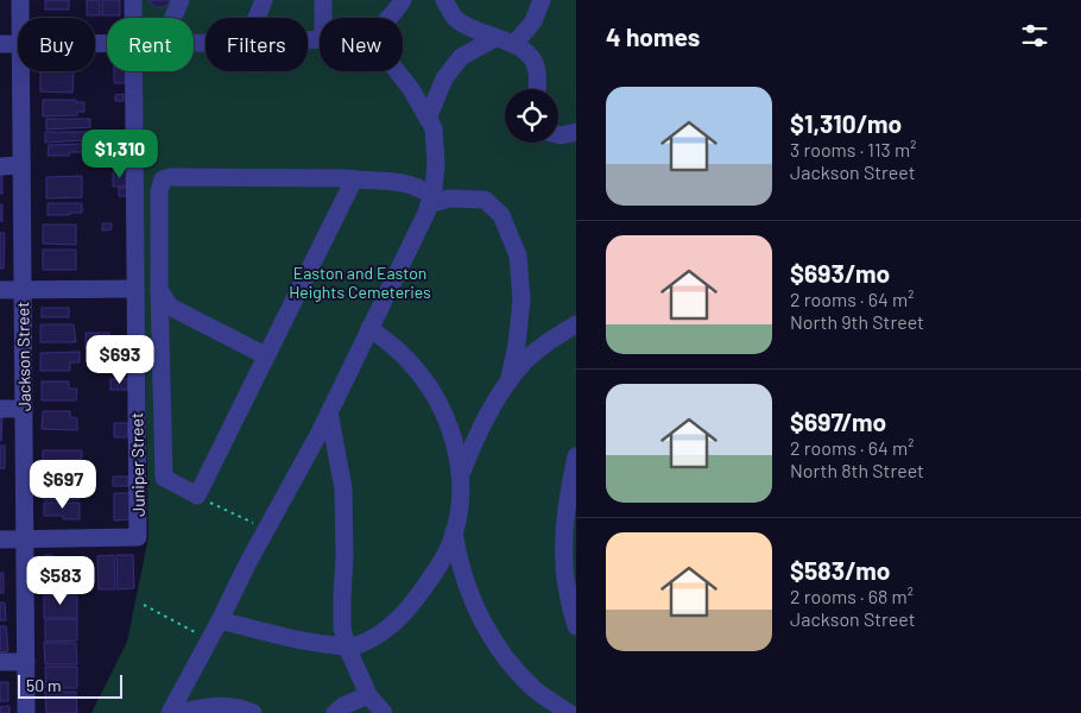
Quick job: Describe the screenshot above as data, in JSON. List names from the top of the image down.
{
  "streets": {
    "street": ["Jackson Street", "Juniper Street"]
  },
  "crossings": [
    ["Jackson Street", "Juniper Street"]
  ],
  "parks": ["Easton and Easton Heights Cemeteries"],
  "scale_bar": "50 m",
  "page": {
    "heading": "4 homes",
    "chip": [
      "Buy",
      "Rent",
      "Filters",
      "New"
    ],
    "list": [
      {
        "name": "$1,310/mo",
        "note": "3 rooms · 113 m² · Jackson Street"
      },
      {
        "name": "$693/mo",
        "note": "2 rooms · 64 m² · North 9th Street"
      },
      {
        "name": "$697/mo",
        "note": "2 rooms · 64 m² · North 8th Street"
      },
      {
        "name": "$583/mo",
        "note": "2 rooms · 68 m² · Jackson Street"
      }
    ],
    "price": [
      "$1,310",
      "$693",
      "$697",
      "$583"
    ],
    "scale": "50 m"
  }
}
